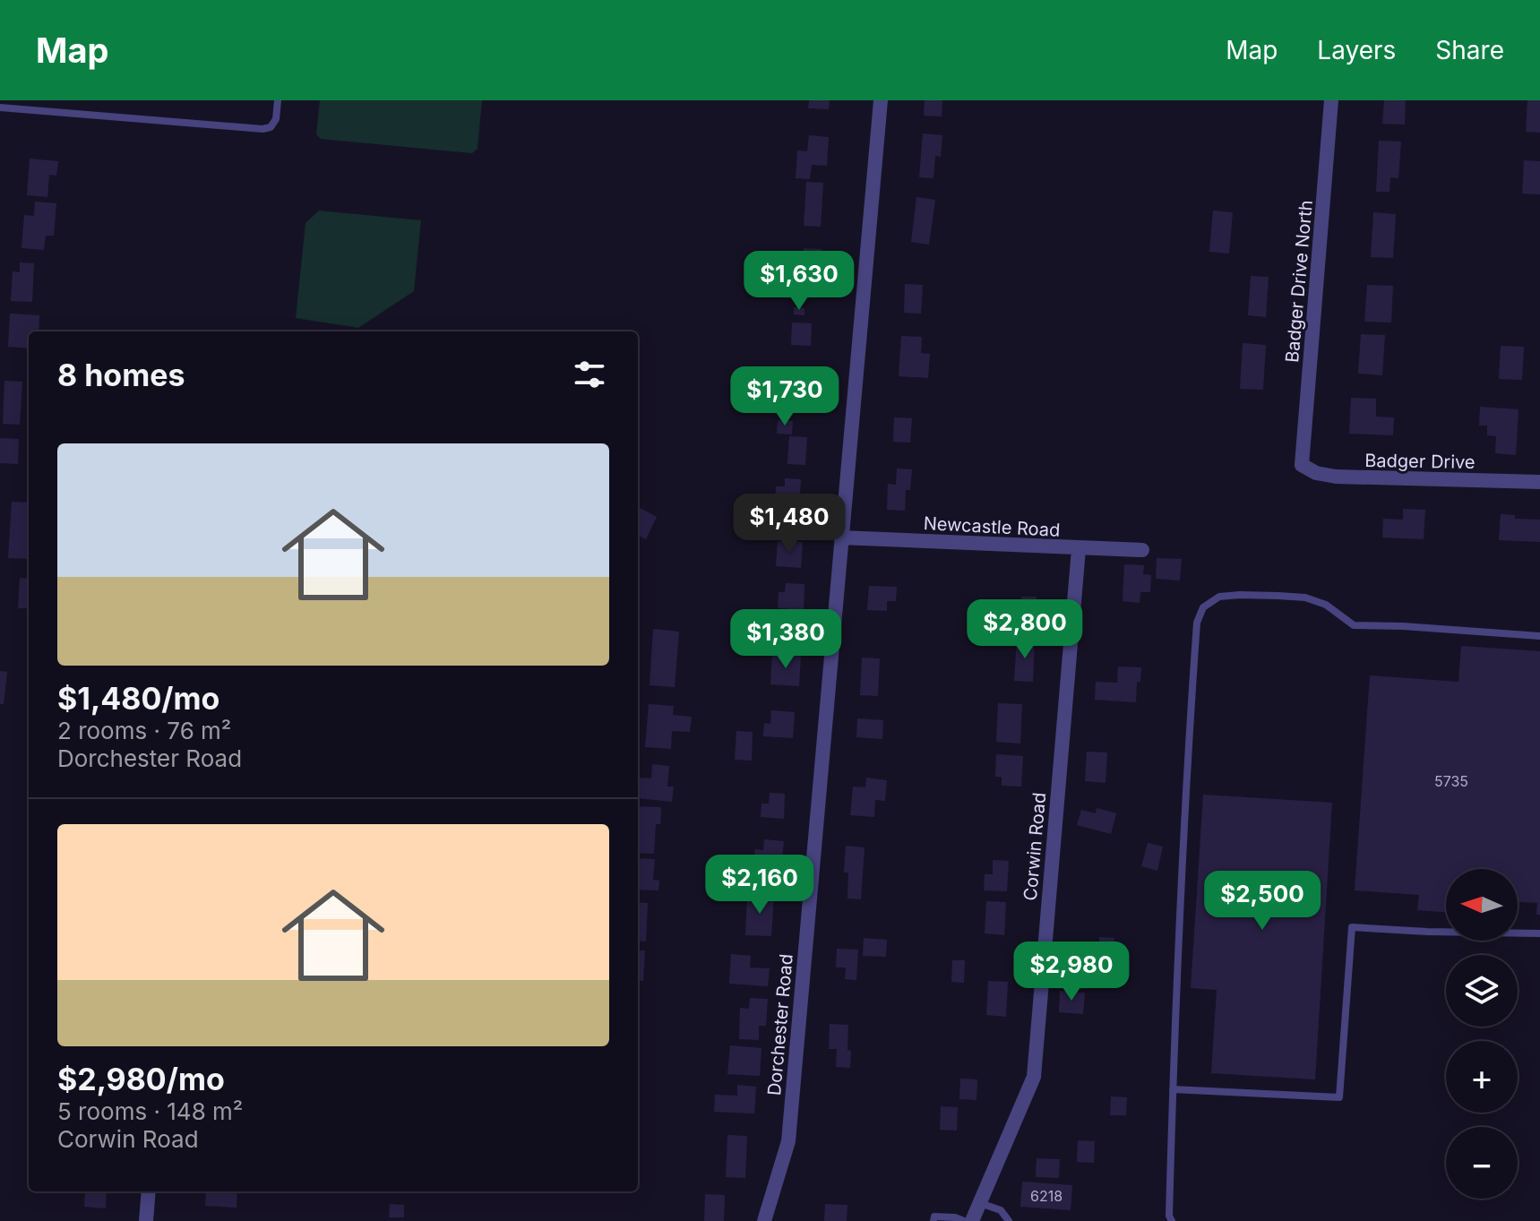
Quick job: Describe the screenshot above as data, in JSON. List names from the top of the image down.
{
  "streets": {
    "street": [
      "Badger Drive North",
      "Badger Drive",
      "Newcastle Road",
      "Corwin Road",
      "Dorchester Road"
    ]
  },
  "crossings": [
    ["Badger Drive North", "Badger Drive"],
    ["Newcastle Road", "Corwin Road"],
    ["Newcastle Road", "Dorchester Road"]
  ],
  "house_numbers": ["5735", "6218"],
  "north": "left",
  "page": {
    "header": "Map",
    "nav": ["Map", "Layers", "Share"],
    "price": [
      "$1,630",
      "$1,730",
      "$1,480",
      "$2,800",
      "$1,380",
      "$2,160",
      "$2,500",
      "$2,980"
    ],
    "heading": "8 homes",
    "list": [
      {
        "name": "$1,480/mo",
        "note": "2 rooms · 76 m² · Dorchester Road"
      },
      {
        "name": "$2,980/mo",
        "note": "5 rooms · 148 m² · Corwin Road"
      }
    ],
    "map_buttons": ["+", "−"]
  }
}
